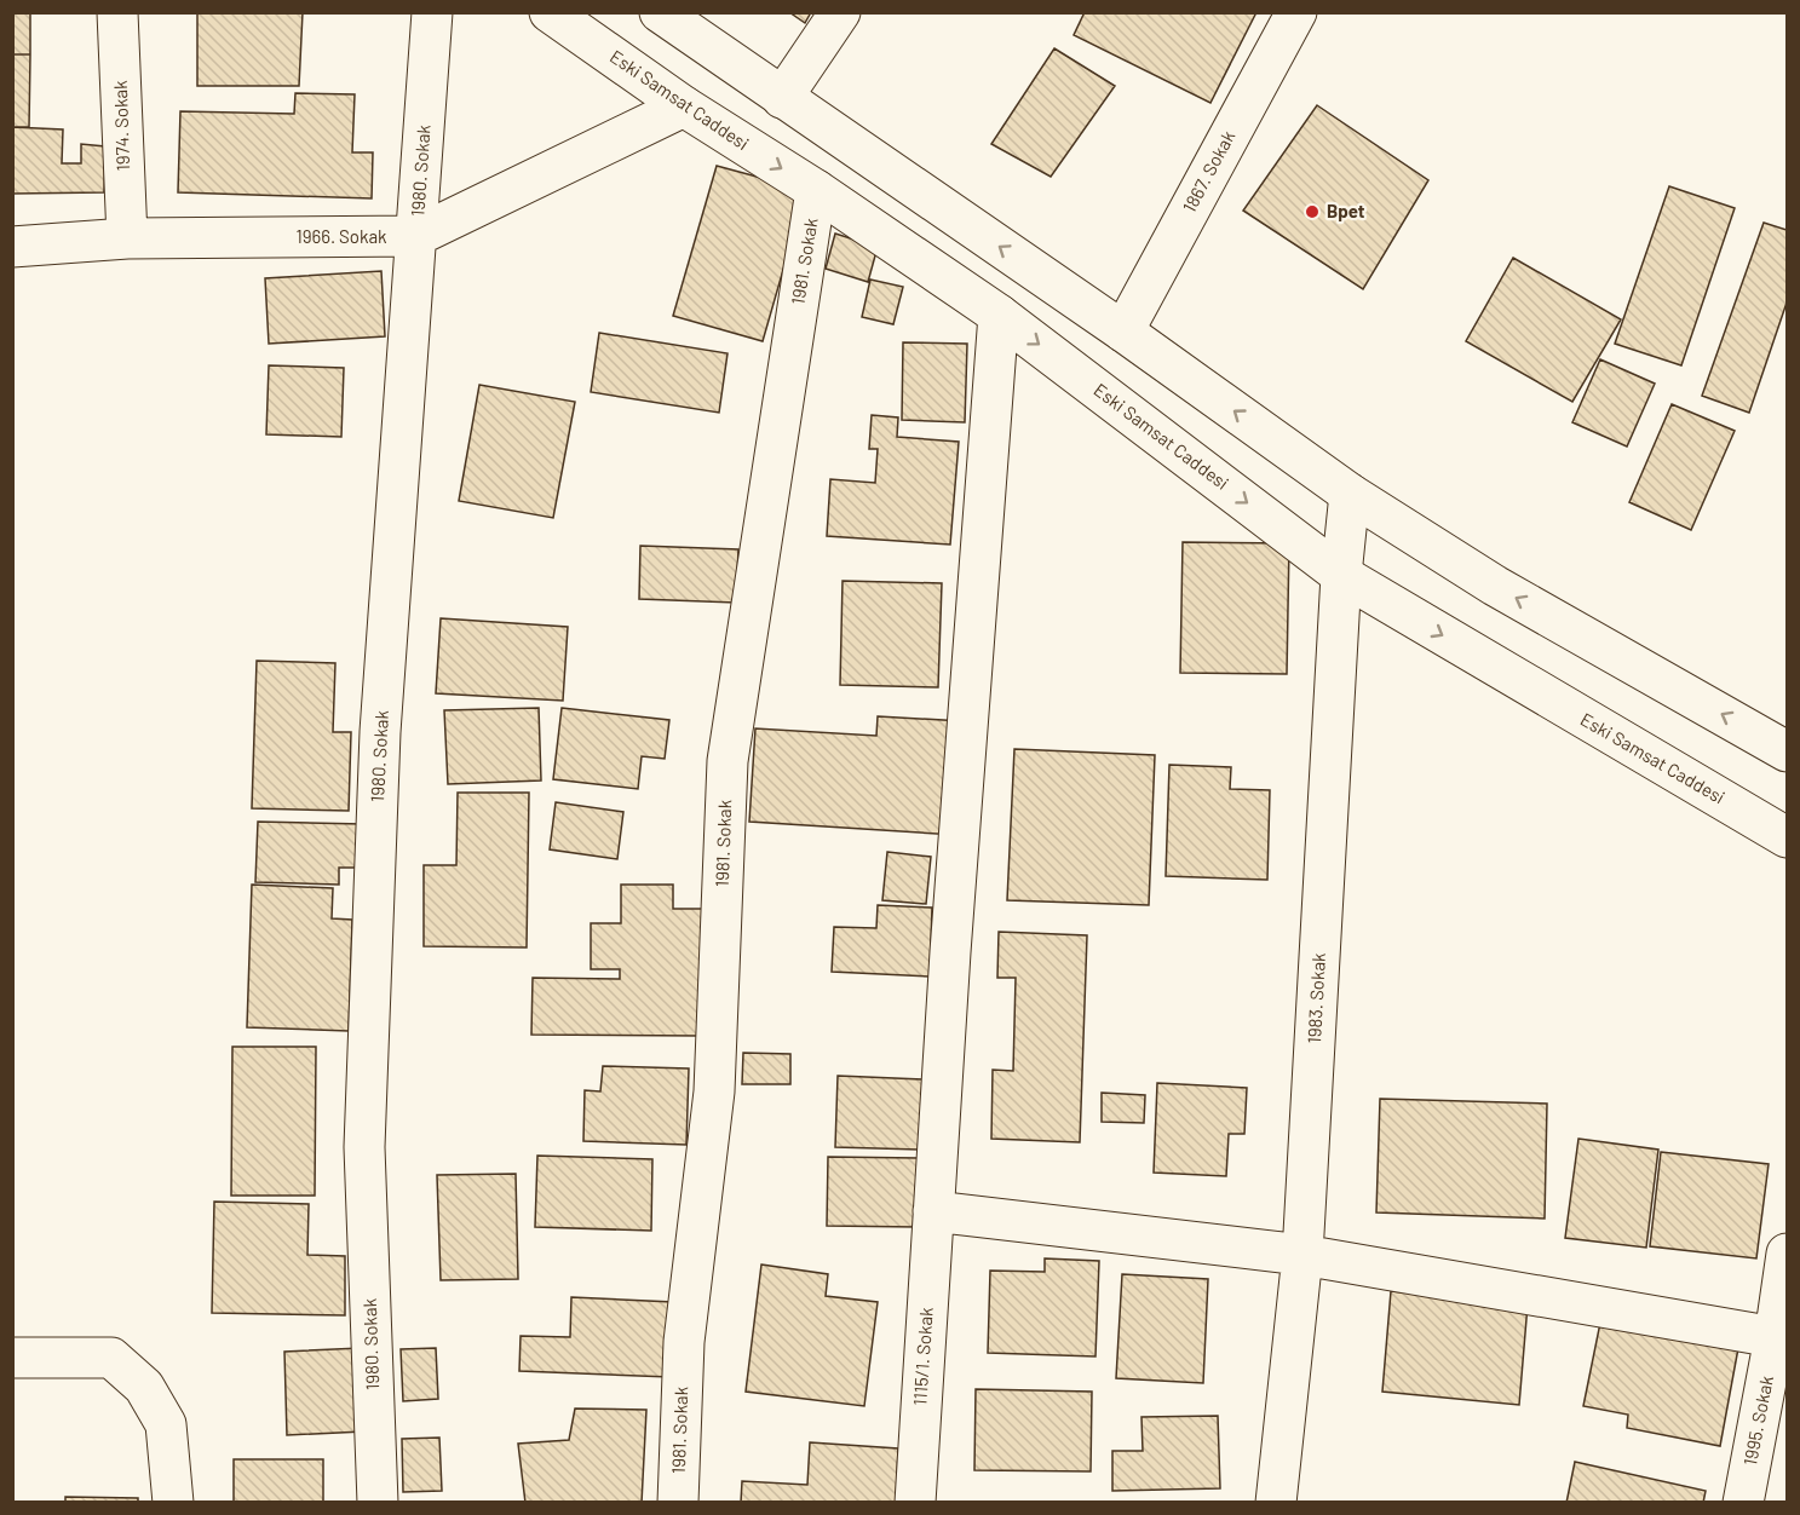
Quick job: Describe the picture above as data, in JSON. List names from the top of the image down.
{
  "streets": {
    "street": [
      "Eski Samsat Caddesi",
      "1974. Sokak",
      "1980. Sokak",
      "1867. Sokak",
      "1966. Sokak",
      "1981. Sokak",
      "1983. Sokak",
      "1115/1. Sokak",
      "1995. Sokak"
    ]
  },
  "crossings": [
    ["Eski Samsat Caddesi", "1966. Sokak"],
    ["Eski Samsat Caddesi", "1981. Sokak"],
    ["Eski Samsat Caddesi", "1983. Sokak"],
    ["Eski Samsat Caddesi", "1115/1. Sokak"],
    ["1974. Sokak", "1966. Sokak"],
    ["1980. Sokak", "1966. Sokak"]
  ],
  "places": ["Bpet"]
}
